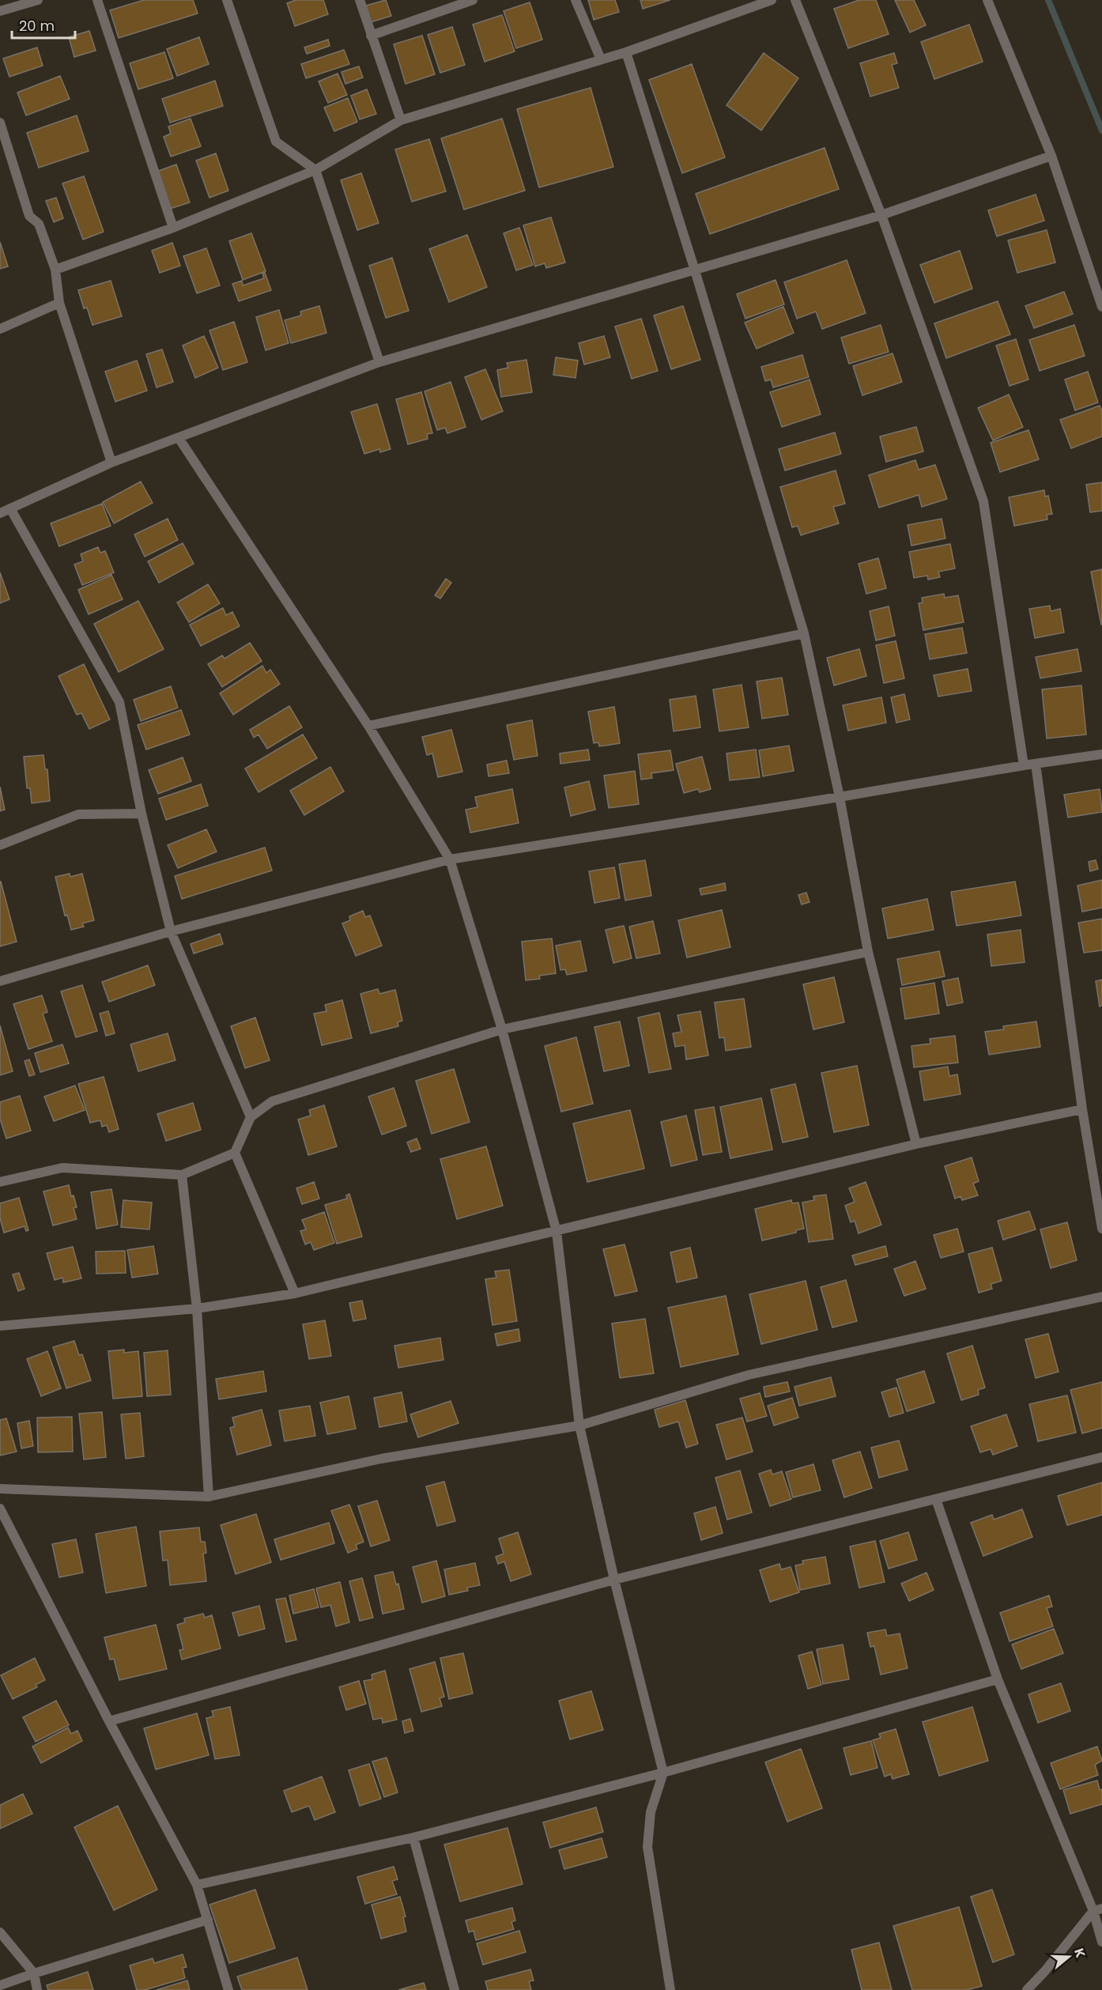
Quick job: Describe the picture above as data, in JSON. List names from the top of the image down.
{
  "scale_bar": "20 m",
  "north": "right"
}
